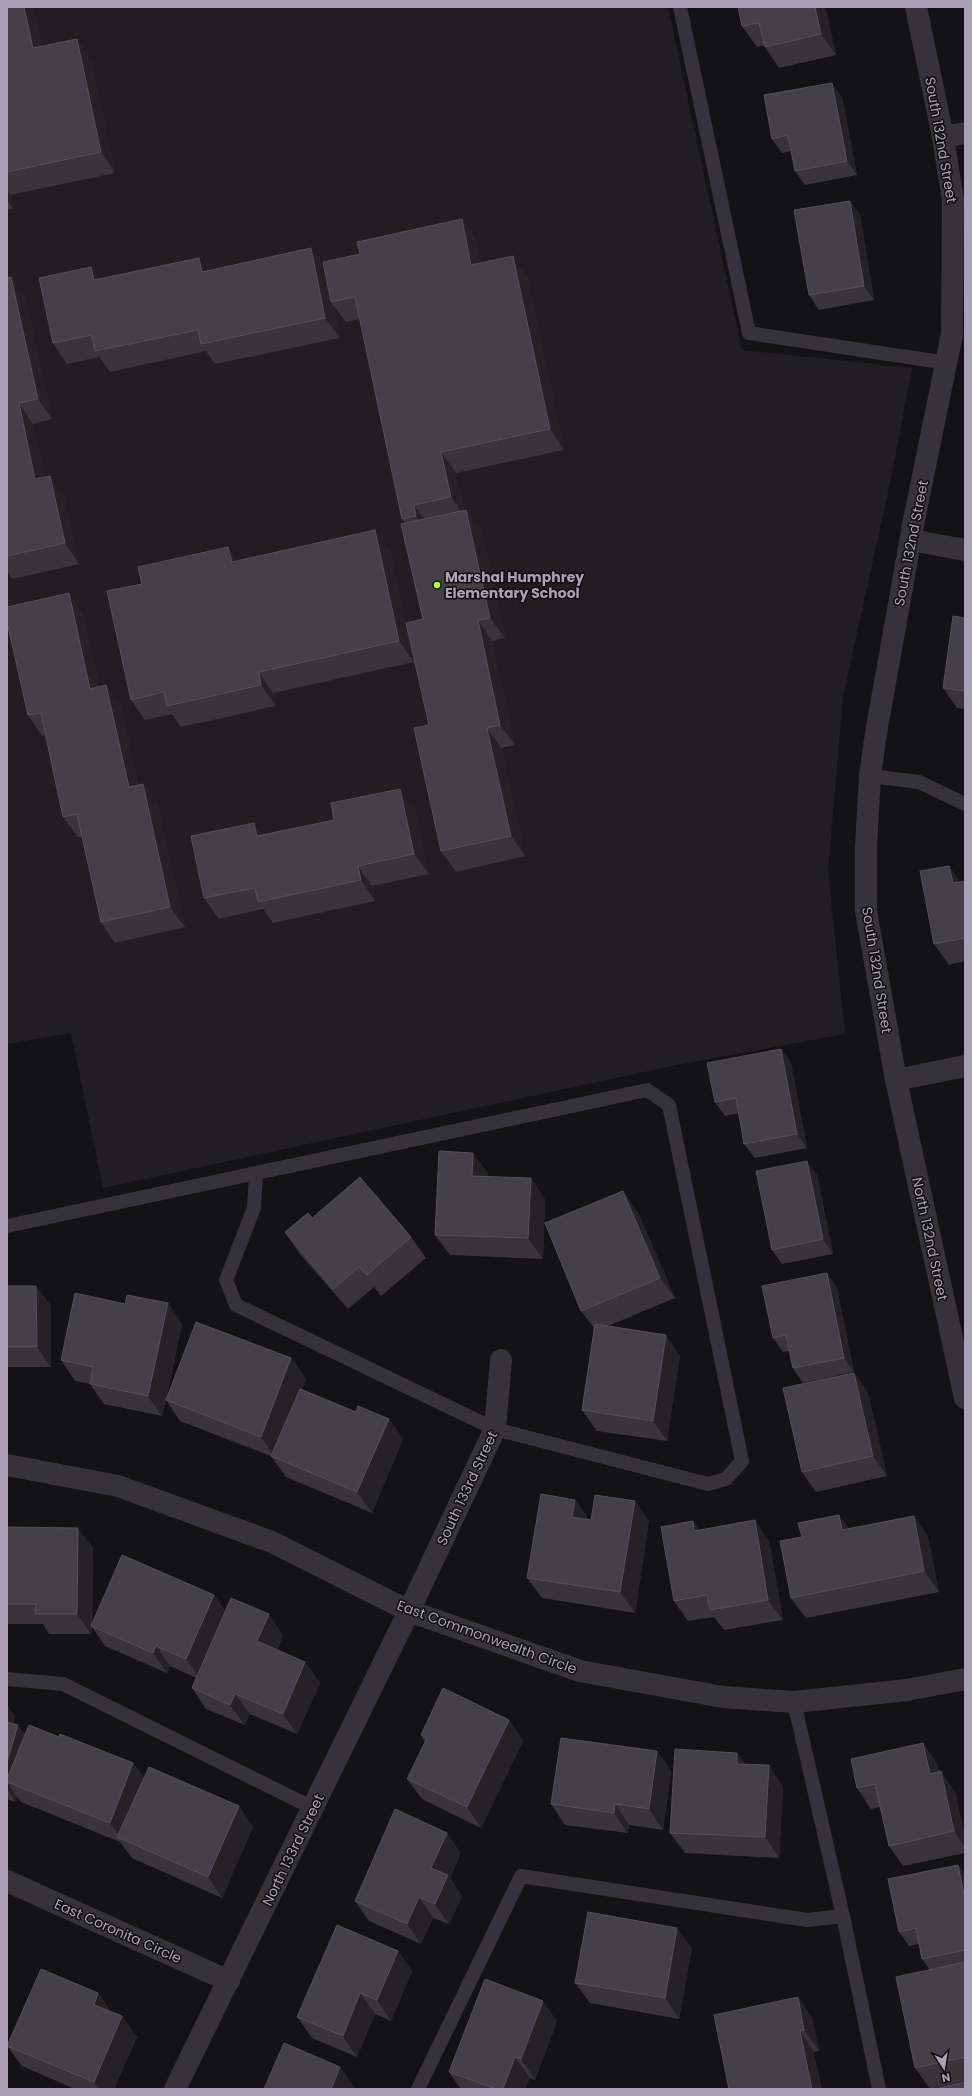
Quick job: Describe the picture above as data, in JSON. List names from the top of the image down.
{
  "streets": {
    "street": [
      "South 132nd Street",
      "North 132nd Street",
      "South 133rd Street",
      "East Commonwealth Circle",
      "North 133rd Street",
      "East Coronita Circle"
    ]
  },
  "crossings": [
    ["South 132nd Street", "North 132nd Street"],
    ["South 133rd Street", "East Commonwealth Circle"],
    ["South 133rd Street", "North 133rd Street"],
    ["East Commonwealth Circle", "North 133rd Street"],
    ["North 133rd Street", "East Coronita Circle"]
  ],
  "places": ["Marshal Humphrey Elementary School"],
  "north": "bottom"
}
